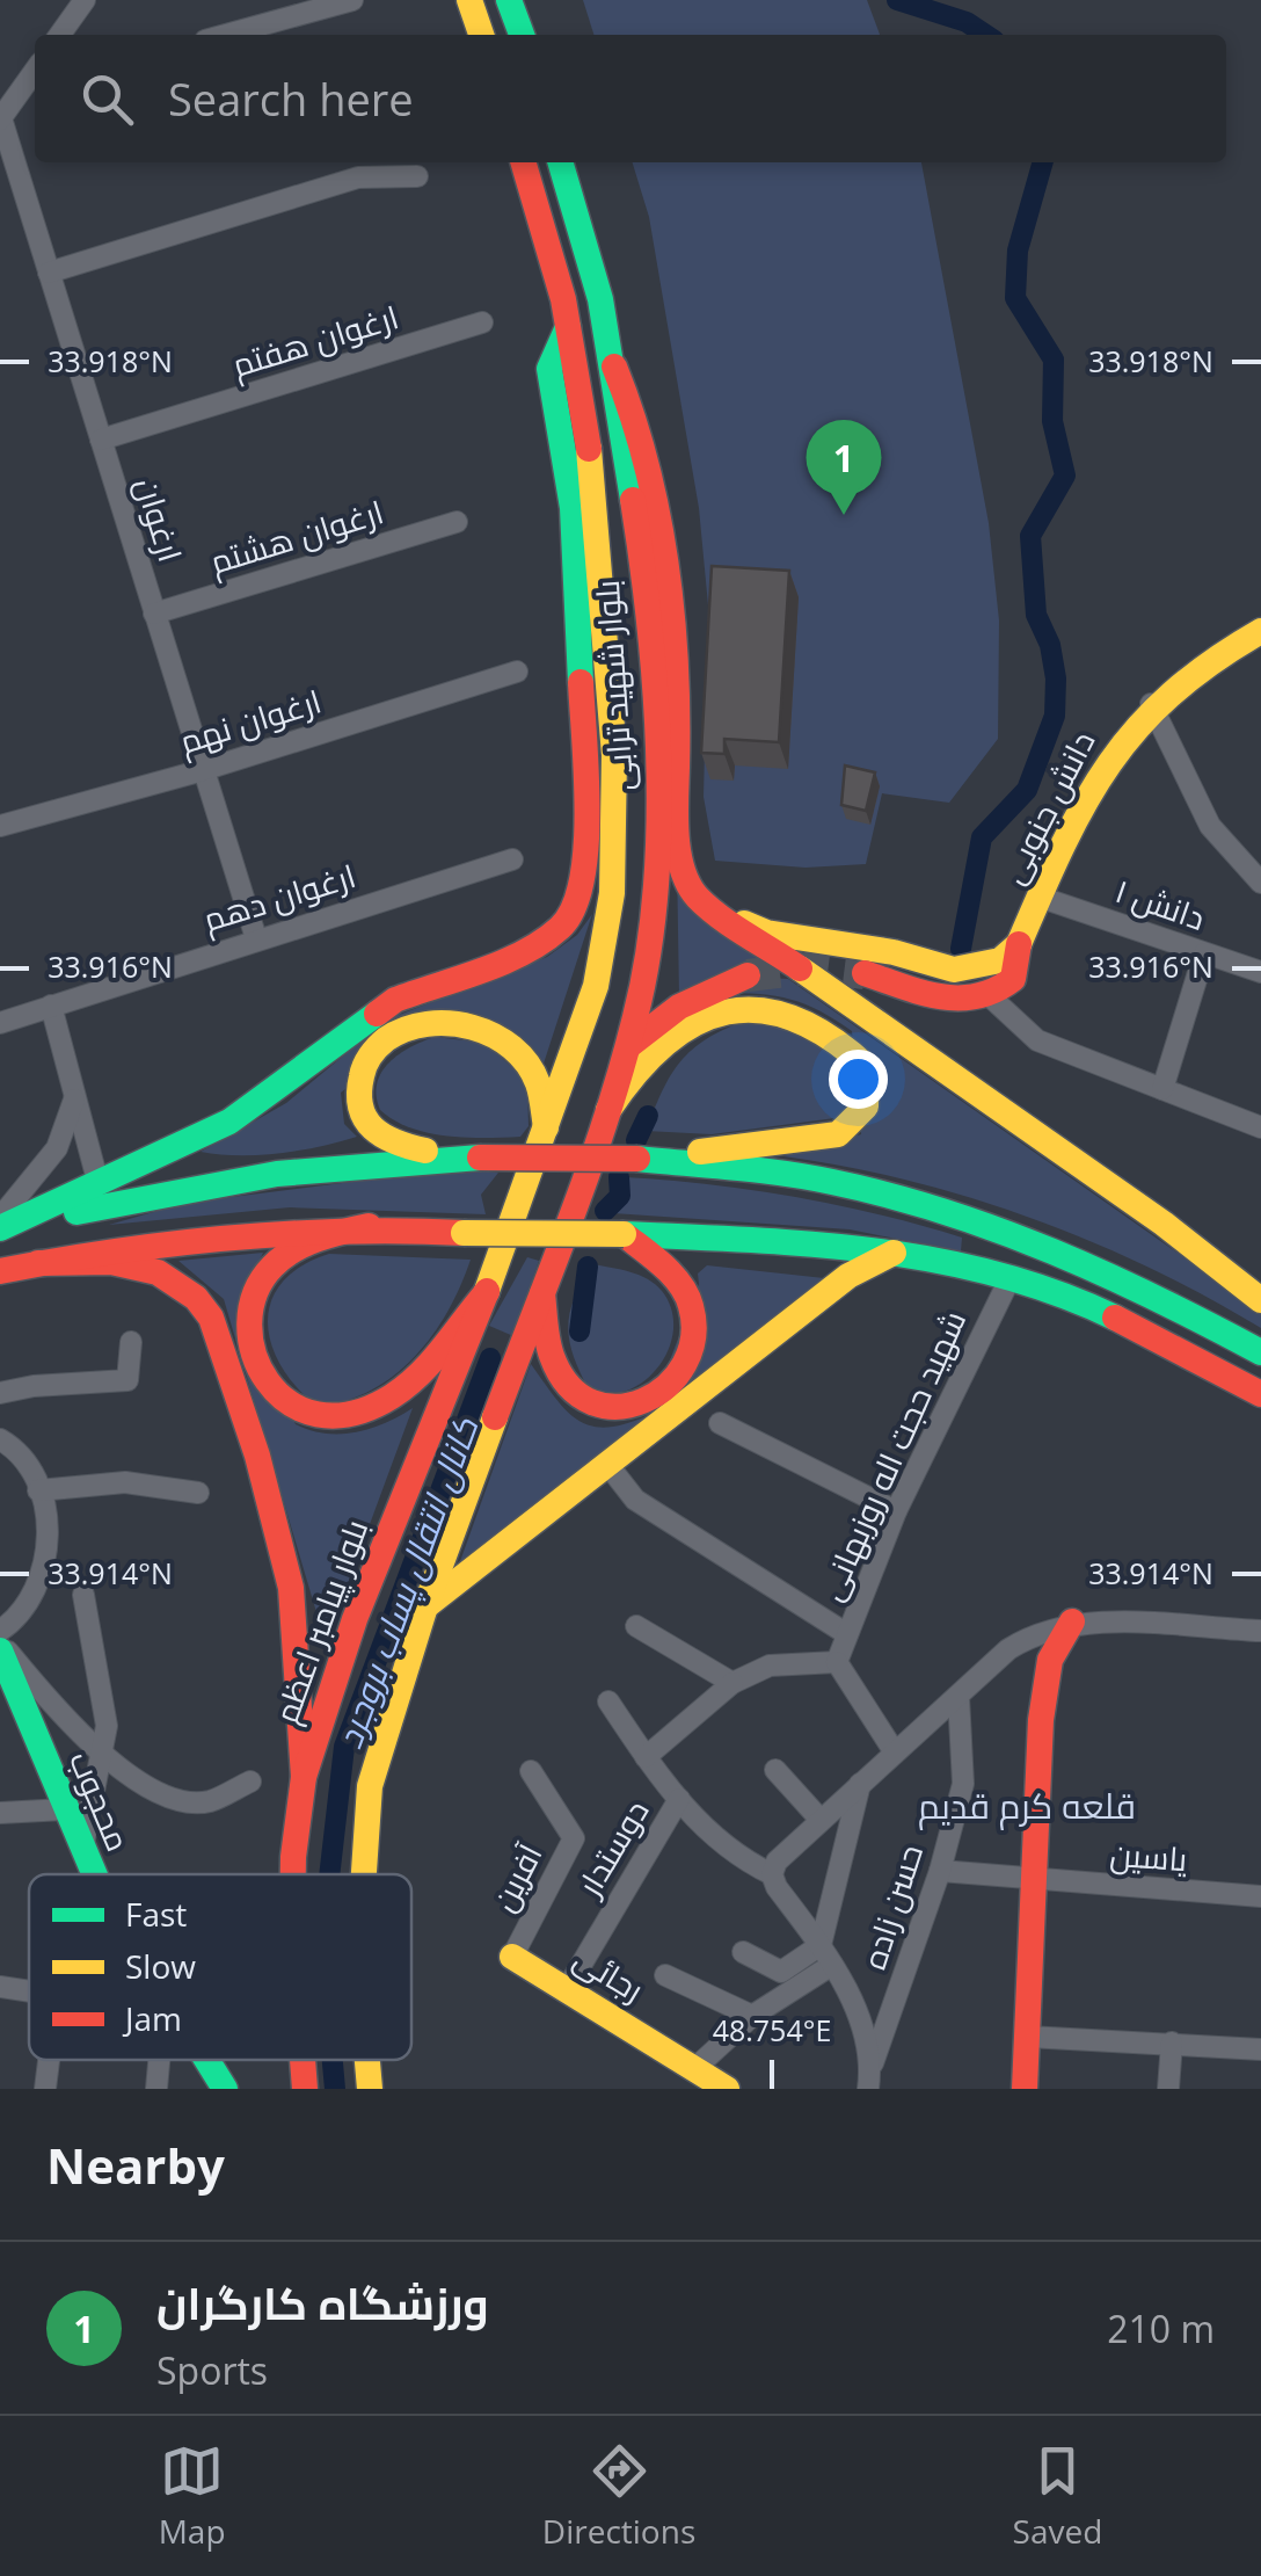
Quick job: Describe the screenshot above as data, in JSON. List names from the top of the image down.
{
  "streets": {
    "main road": [
      "بلوار شهید ترابی",
      "دانش جنوبی",
      "بلوار پیامبر اعظم",
      "محجوب",
      "رجائی"
    ],
    "street": [
      "ارغوان هفتم",
      "ارغوان",
      "ارغوان هشتم",
      "ارغوان نهم",
      "ارغوان دهم",
      "دانش ۱",
      "شهید حجت اله روزبهانی",
      "دوستدار",
      "یاسین",
      "آفرین",
      "حسن زاده"
    ]
  },
  "crossings": [
    ["ارغوان هفتم", "ارغوان"],
    ["ارغوان", "ارغوان هشتم"],
    ["ارغوان", "ارغوان نهم"],
    ["ارغوان", "ارغوان دهم"],
    ["بلوار شهید ترابی", "بلوار پیامبر اعظم"],
    ["دانش جنوبی", "دانش ۱"],
    ["دوستدار", "رجائی"],
    ["یاسین", "حسن زاده"],
    ["آفرین", "رجائی"]
  ],
  "districts": ["قلعه کرم قدیم"],
  "water": ["کانال انتقال پساب بروجرد"],
  "legend": ["Fast", "Slow", "Jam"],
  "page": {
    "search": "Search here",
    "pins": "1",
    "heading": "Nearby",
    "list": [
      {
        "mark": "1",
        "name": "ورزشگاه کارگران",
        "note": "Sports",
        "value": "210 m"
      }
    ],
    "nav": ["Map", "Directions", "Saved"]
  },
  "coordinates": [
    "33.918°N",
    "33.916°N",
    "33.914°N",
    "48.754°E"
  ]
}
